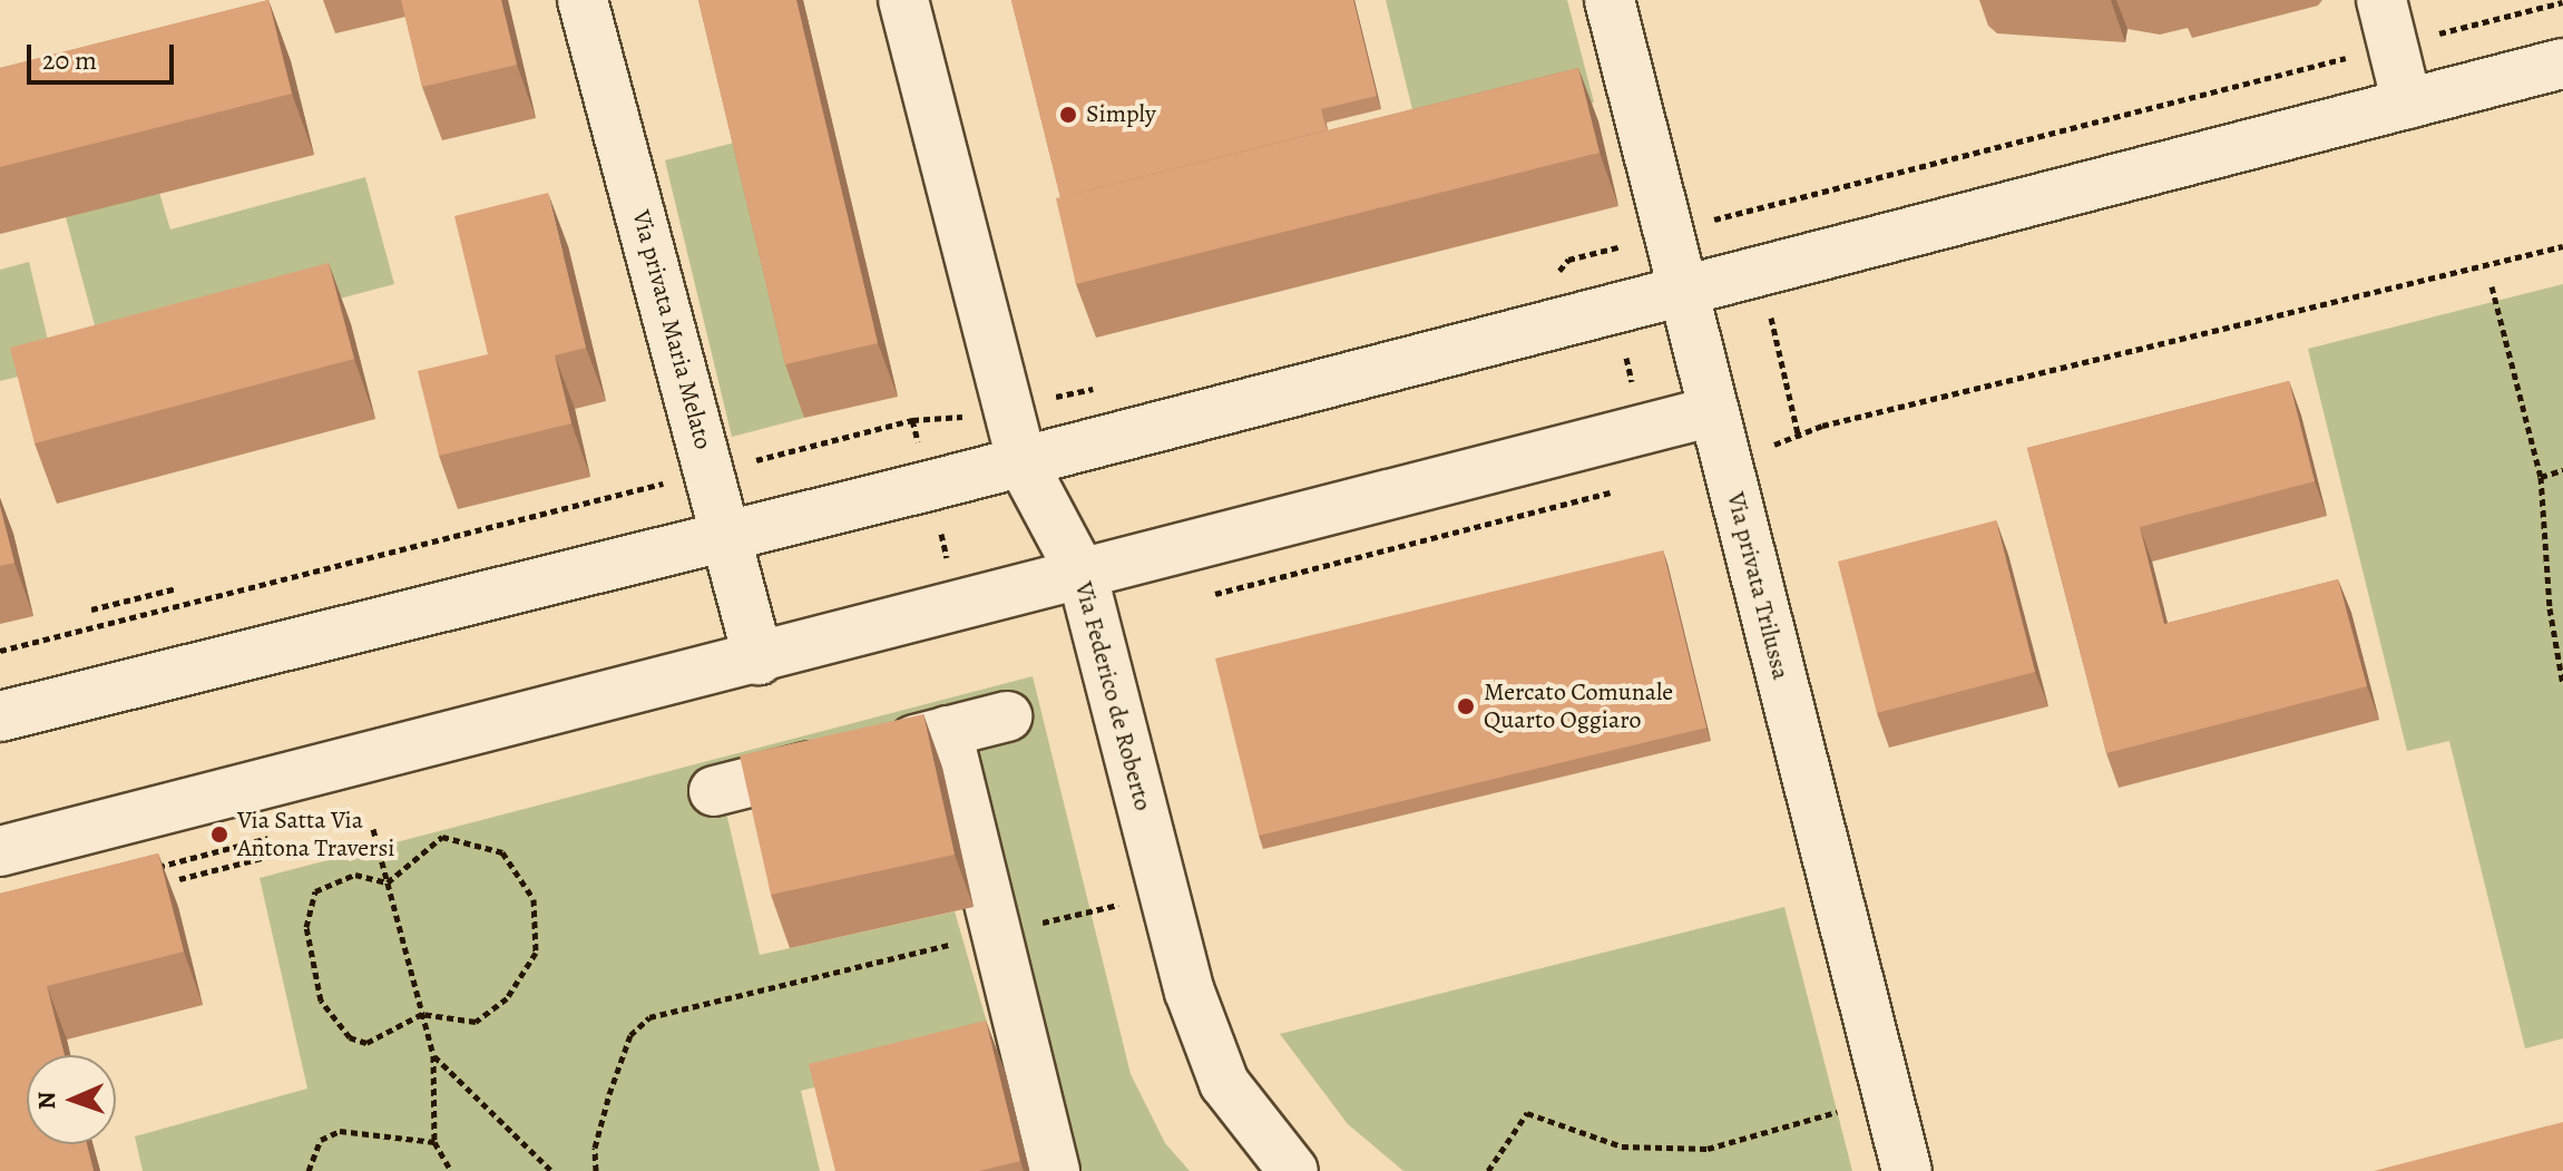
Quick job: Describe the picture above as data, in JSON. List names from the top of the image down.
{
  "streets": {
    "street": ["Via privata Maria Melato", "Via privata Trilussa", "Via Federico de Roberto"]
  },
  "places": ["Simply", "Mercato Comunale Quarto Oggiaro", "Via Satta Via Antona Traversi"],
  "scale_bar": "20 m",
  "north": "left"
}
